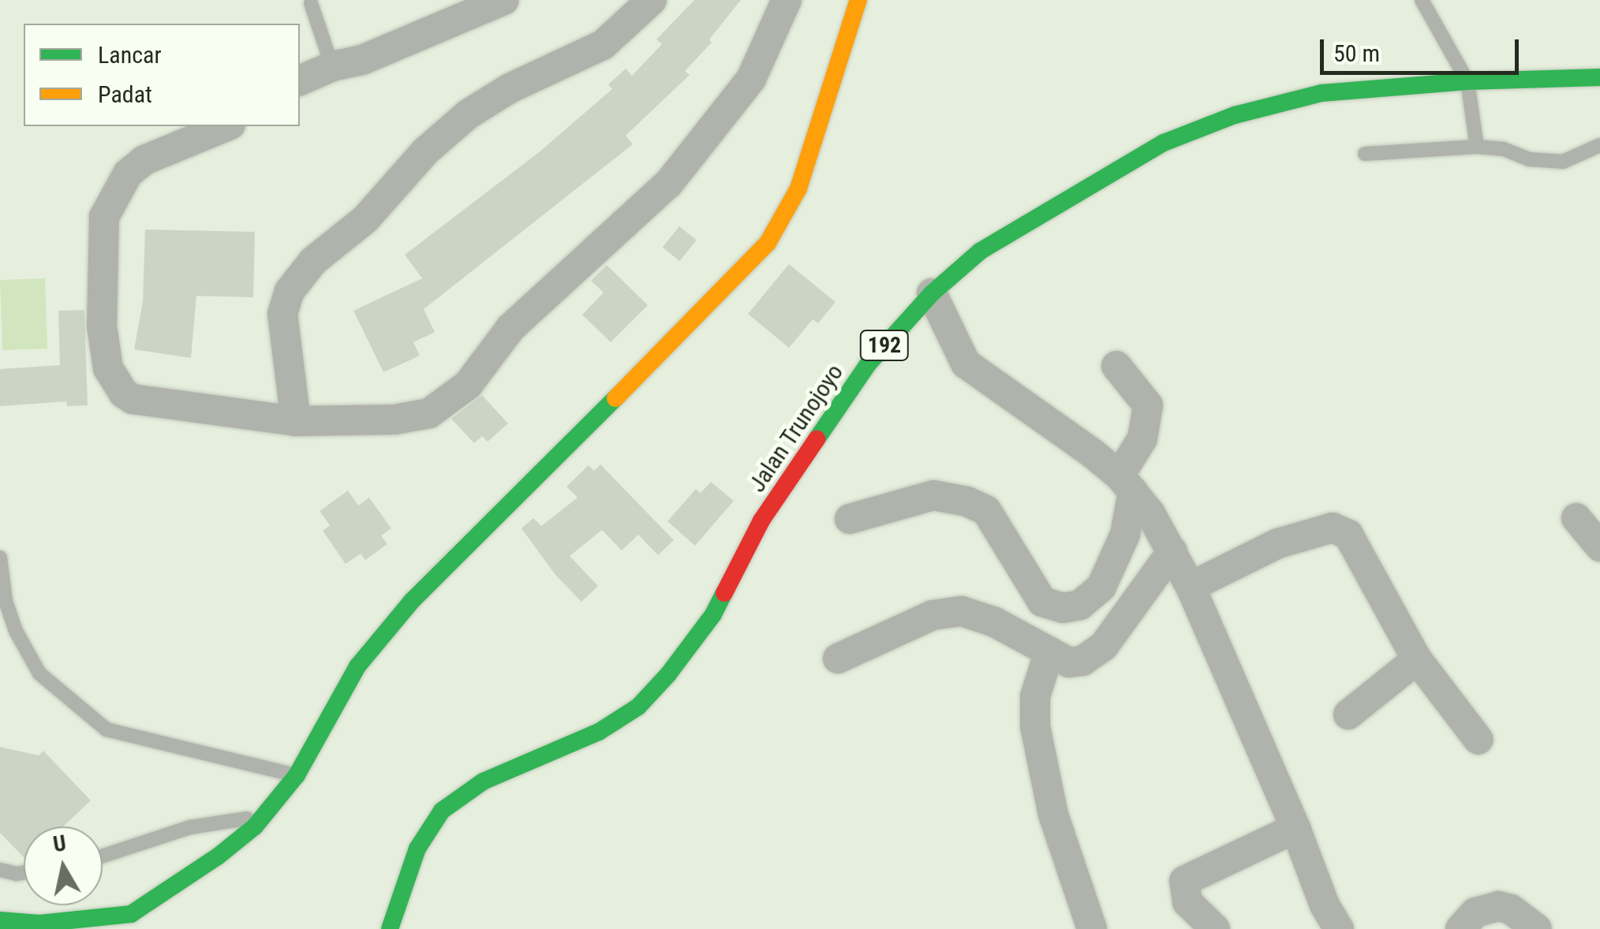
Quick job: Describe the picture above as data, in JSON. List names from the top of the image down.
{
  "streets": {
    "main road": ["192", "Jalan Trunojoyo"]
  },
  "legend": ["Lancar", "Padat"],
  "scale_bar": "50 m",
  "north": "top"
}
